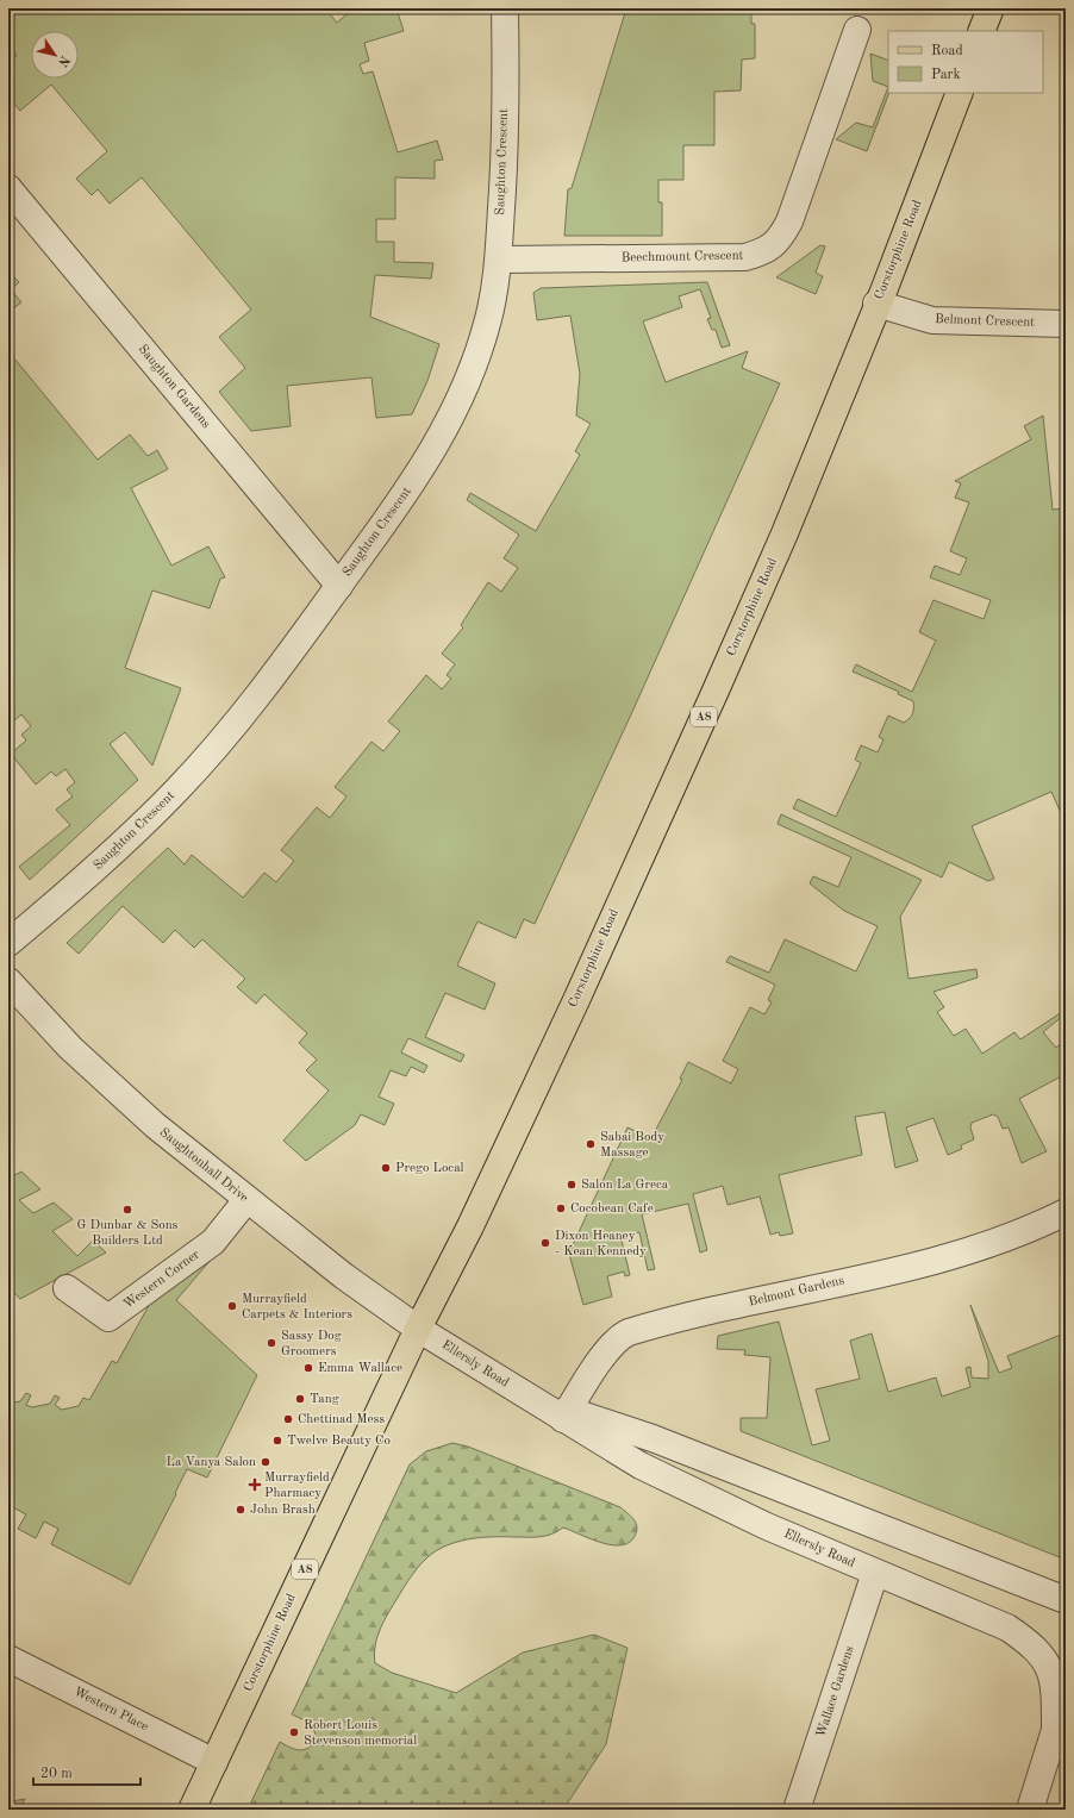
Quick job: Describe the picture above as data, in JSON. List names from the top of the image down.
{
  "streets": {
    "main road": ["Corstorphine Road", "A8"],
    "street": [
      "Saughton Crescent",
      "Beechmount Crescent",
      "Belmont Crescent",
      "Saughton Gardens",
      "Saughtonhall Drive",
      "Western Corner",
      "Belmont Gardens",
      "Ellersly Road",
      "Wallace Gardens",
      "Western Place"
    ]
  },
  "crossings": [
    ["Saughton Crescent", "Beechmount Crescent"],
    ["Saughton Crescent", "Saughton Gardens"],
    ["Corstorphine Road", "Belmont Crescent"],
    ["Corstorphine Road", "Saughtonhall Drive"],
    ["Corstorphine Road", "Ellersly Road"],
    ["Corstorphine Road", "Western Place"],
    ["Saughtonhall Drive", "Western Corner"],
    ["Saughtonhall Drive", "Ellersly Road"],
    ["Belmont Gardens", "Ellersly Road"],
    ["Ellersly Road", "Wallace Gardens"]
  ],
  "places": {
    "other": [
      "Sabai Body Massage",
      "Prego Local",
      "Salon La Greca",
      "Cocobean Cafe",
      "G Dunbar & Sons Builders Ltd",
      "Dixon Heaney - Kean Kennedy",
      "Murrayfield Carpets & Interiors",
      "Sassy Dog Groomers",
      "Emma Wallace",
      "Tang",
      "Chettinad Mess",
      "Twelve Beauty Co",
      "La Vanya Salon",
      "John Brash",
      "Robert Louis Stevenson memorial"
    ],
    "health": ["Murrayfield Pharmacy"]
  },
  "legend": ["Road", "Park"],
  "scale_bar": "20 m",
  "north": "bottom right"
}
